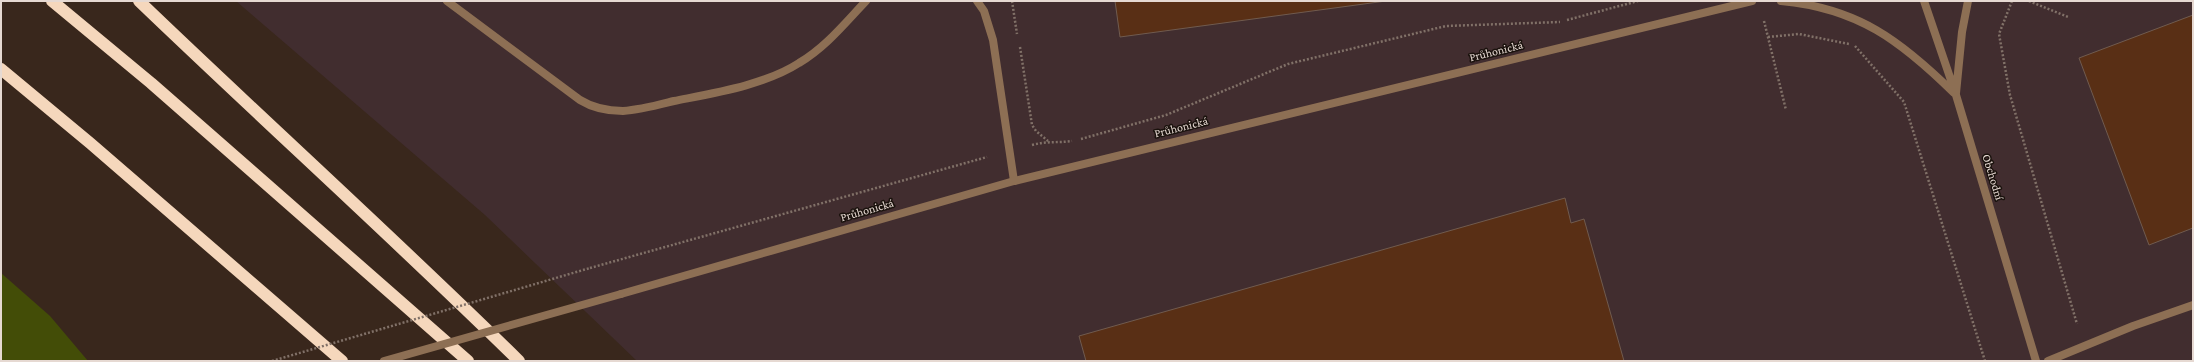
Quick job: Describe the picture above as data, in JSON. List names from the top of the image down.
{
  "streets": {
    "street": ["Průhonická", "Obchodní"]
  }
}
